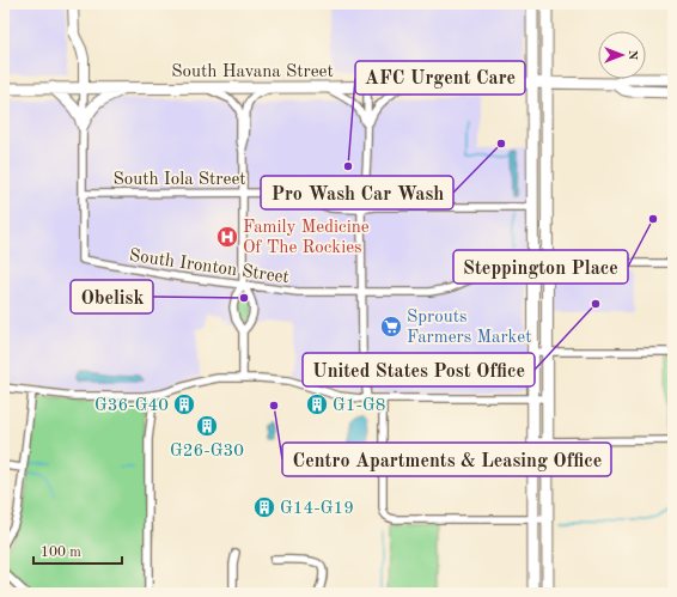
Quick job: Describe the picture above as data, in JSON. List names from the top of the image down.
{
  "streets": {
    "main road": ["South Havana Street"],
    "street": ["South Iola Street", "South Ironton Street"]
  },
  "crossings": [
    ["South Iola Street", "South Ironton Street"]
  ],
  "places": {
    "other": [
      "Pro Wash Car Wash",
      "AFC Urgent Care",
      "Steppington Place",
      "Obelisk",
      "United States Post Office",
      "Centro Apartments & Leasing Office"
    ],
    "hospital": ["Family Medicine Of The Rockies"],
    "supermarket": ["Sprouts Farmers Market"],
    "building": [
      "G36-G40",
      "G1-G8",
      "G26-G30",
      "G14-G19"
    ]
  },
  "scale_bar": "100 m",
  "north": "right"
}
